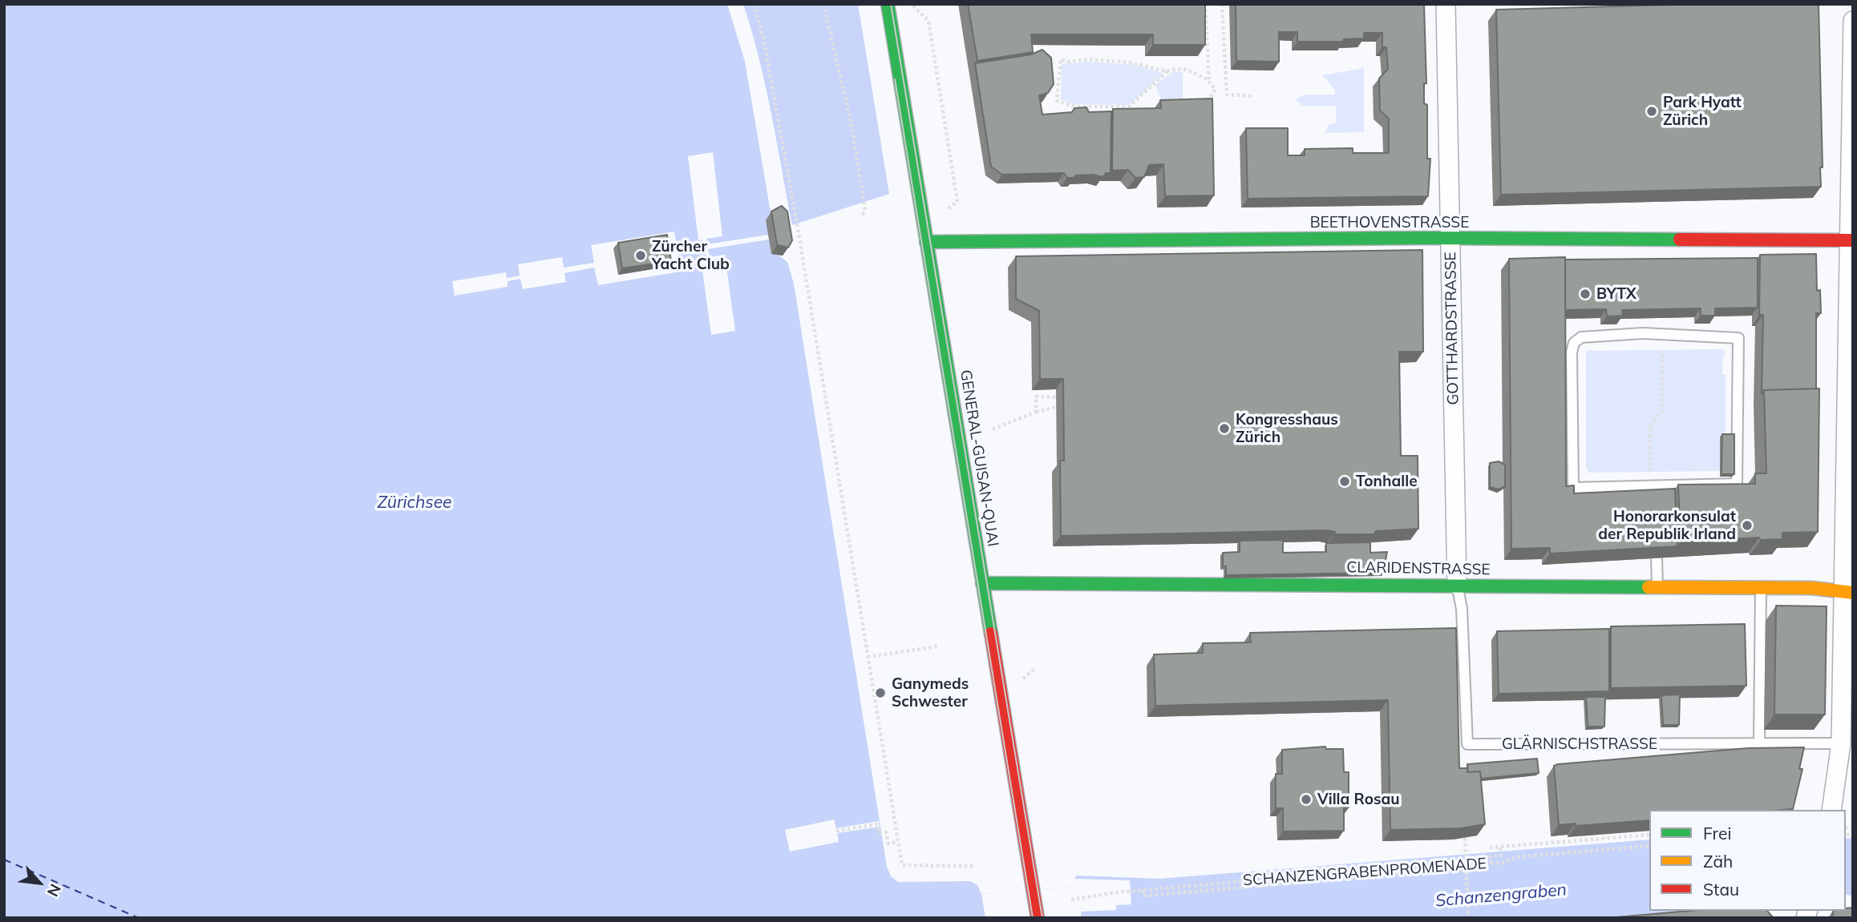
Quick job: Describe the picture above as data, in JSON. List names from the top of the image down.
{
  "streets": {
    "street": [
      "BEETHOVENSTRASSE",
      "GOTTHARDSTRASSE",
      "GENERAL-GUISAN-QUAI",
      "CLARIDENSTRASSE"
    ],
    "lane": ["GLÄRNISCHSTRASSE"],
    "path": ["SCHANZENGRABENPROMENADE"]
  },
  "crossings": [
    ["BEETHOVENSTRASSE", "GOTTHARDSTRASSE"],
    ["BEETHOVENSTRASSE", "GENERAL-GUISAN-QUAI"],
    ["GOTTHARDSTRASSE", "CLARIDENSTRASSE"],
    ["GOTTHARDSTRASSE", "GLÄRNISCHSTRASSE"],
    ["GENERAL-GUISAN-QUAI", "CLARIDENSTRASSE"],
    ["CLARIDENSTRASSE", "GLÄRNISCHSTRASSE"]
  ],
  "water": ["Zürichsee", "Schanzengraben"],
  "places": [
    "Park Hyatt Zürich",
    "Zürcher Yacht Club",
    "BYTX",
    "Kongresshaus Zürich",
    "Tonhalle",
    "Honorarkonsulat der Republik Irland",
    "Ganymeds Schwester",
    "Villa Rosau"
  ],
  "legend": ["Frei", "Zäh", "Stau"],
  "north": "bottom right"
}
